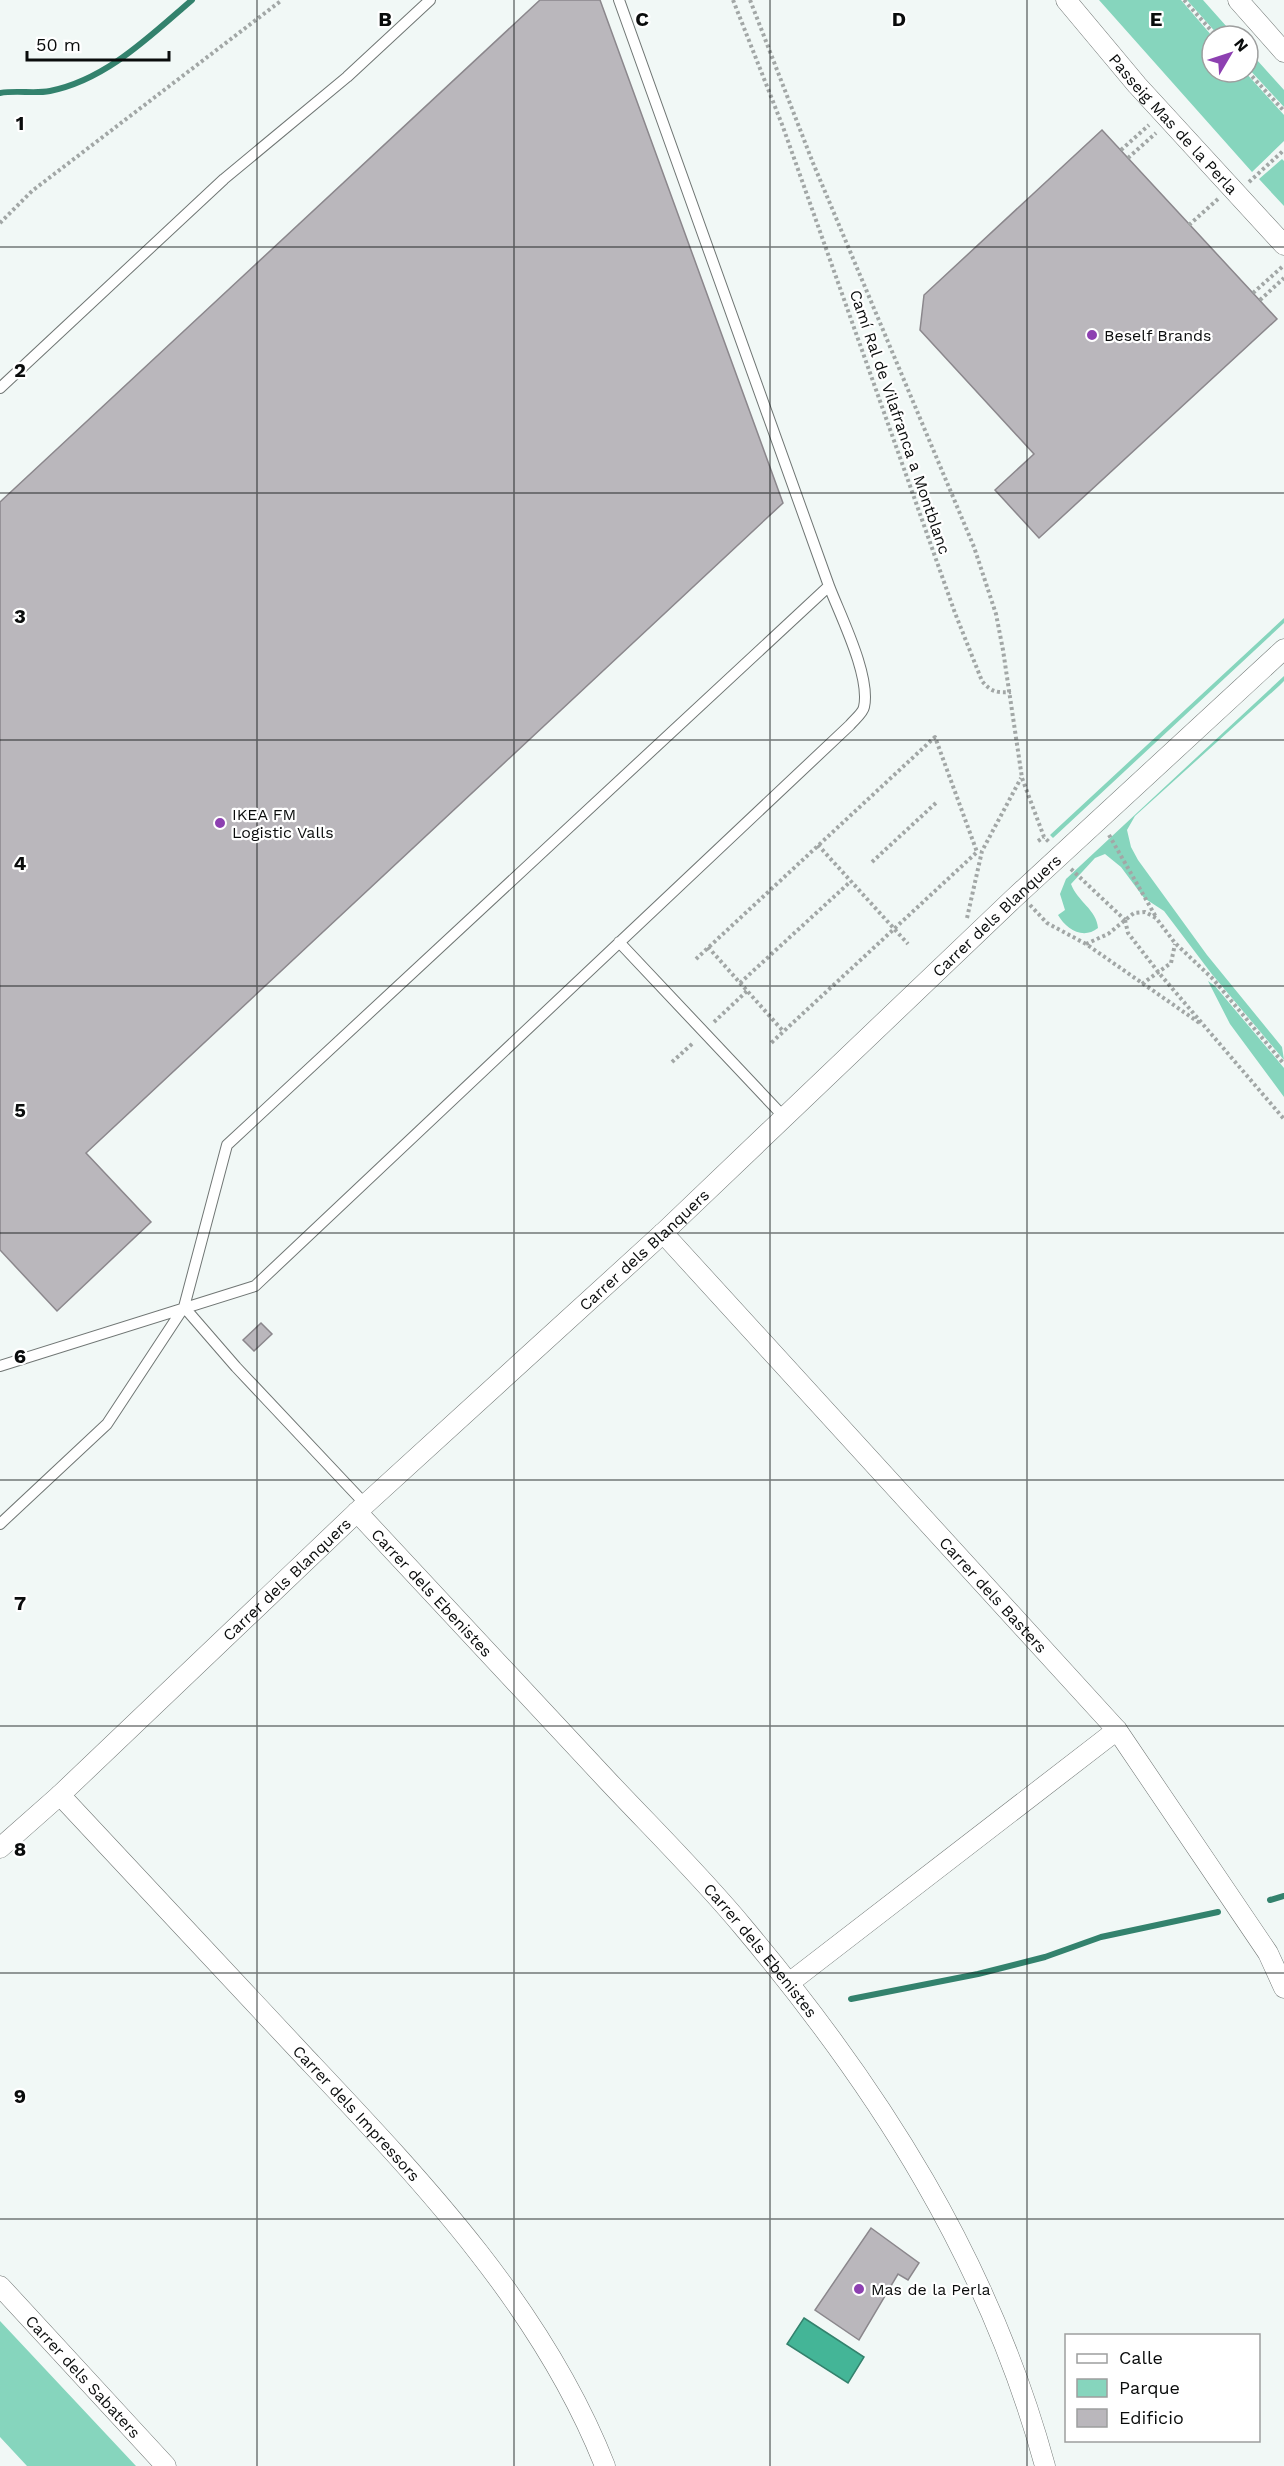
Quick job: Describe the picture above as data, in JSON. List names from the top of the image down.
{
  "streets": {
    "street": [
      "Passeig Mas de la Perla",
      "Carrer dels Blanquers",
      "Carrer dels Ebenistes",
      "Carrer dels Basters",
      "Carrer dels Impressors",
      "Carrer dels Sabaters"
    ],
    "path": ["Camí Ral de Vilafranca a Montblanc"]
  },
  "crossings": [
    ["Carrer dels Blanquers", "Carrer dels Ebenistes"],
    ["Carrer dels Blanquers", "Carrer dels Basters"],
    ["Carrer dels Blanquers", "Carrer dels Impressors"]
  ],
  "places": ["Beself Brands", "IKEA FM Logistic Valls", "Mas de la Perla"],
  "legend": ["Calle", "Parque", "Edificio"],
  "scale_bar": "50 m",
  "north": "top right",
  "grid": {
    "columns": [
      "B",
      "C",
      "D",
      "E"
    ],
    "rows": [
      "1",
      "2",
      "3",
      "4",
      "5",
      "6",
      "7",
      "8",
      "9"
    ]
  }
}
